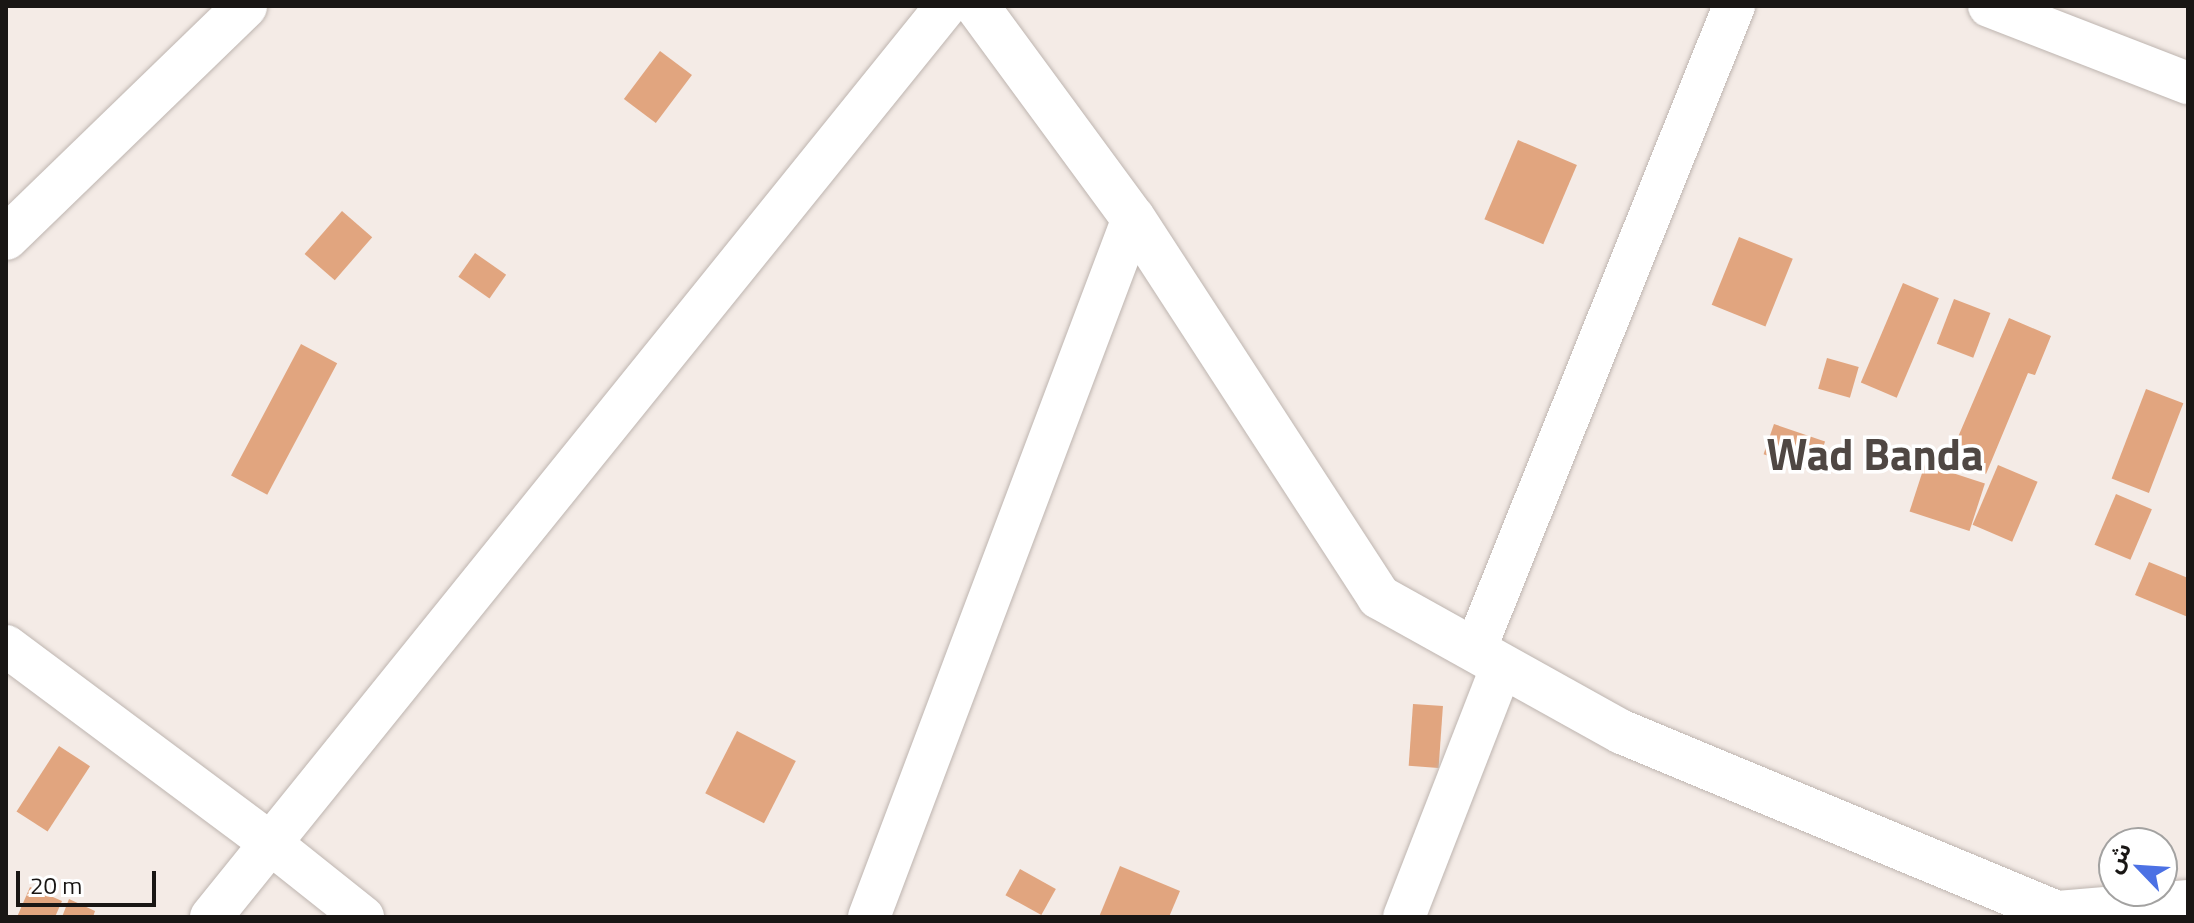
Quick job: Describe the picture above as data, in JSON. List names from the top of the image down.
{
  "districts": ["Wad Banda"],
  "scale_bar": "20 m",
  "north": "top left"
}
